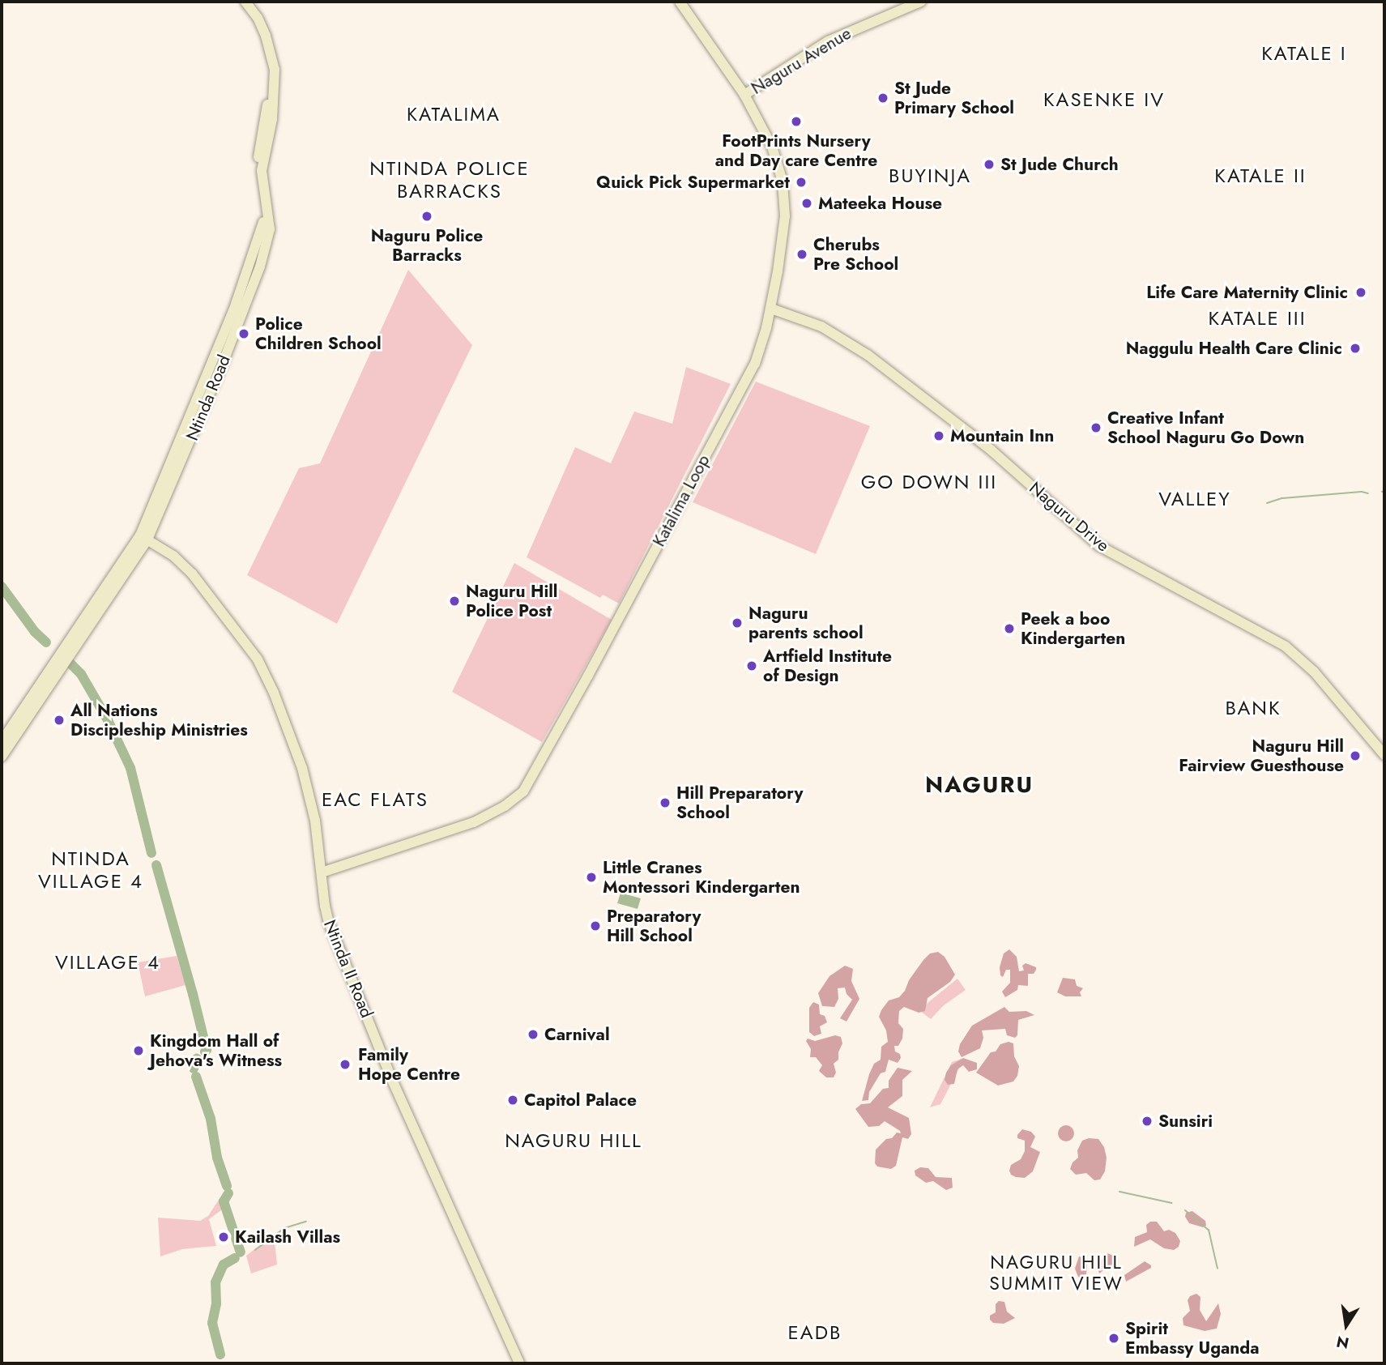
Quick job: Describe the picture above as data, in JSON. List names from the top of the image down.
{
  "streets": {
    "street": [
      "Naguru Avenue",
      "Ntinda Road",
      "Katalima Loop",
      "Naguru Drive",
      "Ntinda II Road"
    ]
  },
  "crossings": [
    ["Naguru Avenue", "Katalima Loop"],
    ["Ntinda Road", "Ntinda II Road"],
    ["Katalima Loop", "Naguru Drive"],
    ["Katalima Loop", "Ntinda II Road"]
  ],
  "districts": [
    "KATALE I",
    "KASENKE IV",
    "KATALIMA",
    "NTINDA POLICE BARRACKS",
    "BUYINJA",
    "KATALE II",
    "KATALE III",
    "GO DOWN III",
    "VALLEY",
    "BANK",
    "NAGURU",
    "EAC FLATS",
    "NTINDA VILLAGE 4",
    "VILLAGE 4",
    "NAGURU HILL",
    "NAGURU HILL SUMMIT VIEW",
    "EADB"
  ],
  "places": [
    "St Jude Primary School",
    "FootPrints Nursery and Day care Centre",
    "St Jude Church",
    "Quick Pick Supermarket",
    "Mateeka House",
    "Naguru Police Barracks",
    "Cherubs Pre School",
    "Life Care Maternity Clinic",
    "Police Children School",
    "Naggulu Health Care Clinic",
    "Creative Infant School Naguru Go Down",
    "Mountain Inn",
    "Naguru Hill Police Post",
    "Naguru parents school",
    "Peek a boo Kindergarten",
    "Artfield Institute of Design",
    "All Nations Discipleship Ministries",
    "Naguru Hill Fairview Guesthouse",
    "Hill Preparatory School",
    "Little Cranes Montessori Kindergarten",
    "Preparatory Hill School",
    "Carnival",
    "Kingdom Hall of Jehova's Witness",
    "Family Hope Centre",
    "Capitol Palace",
    "Sunsiri",
    "Kailash Villas",
    "Spirit Embassy Uganda"
  ],
  "north": "bottom"
}
